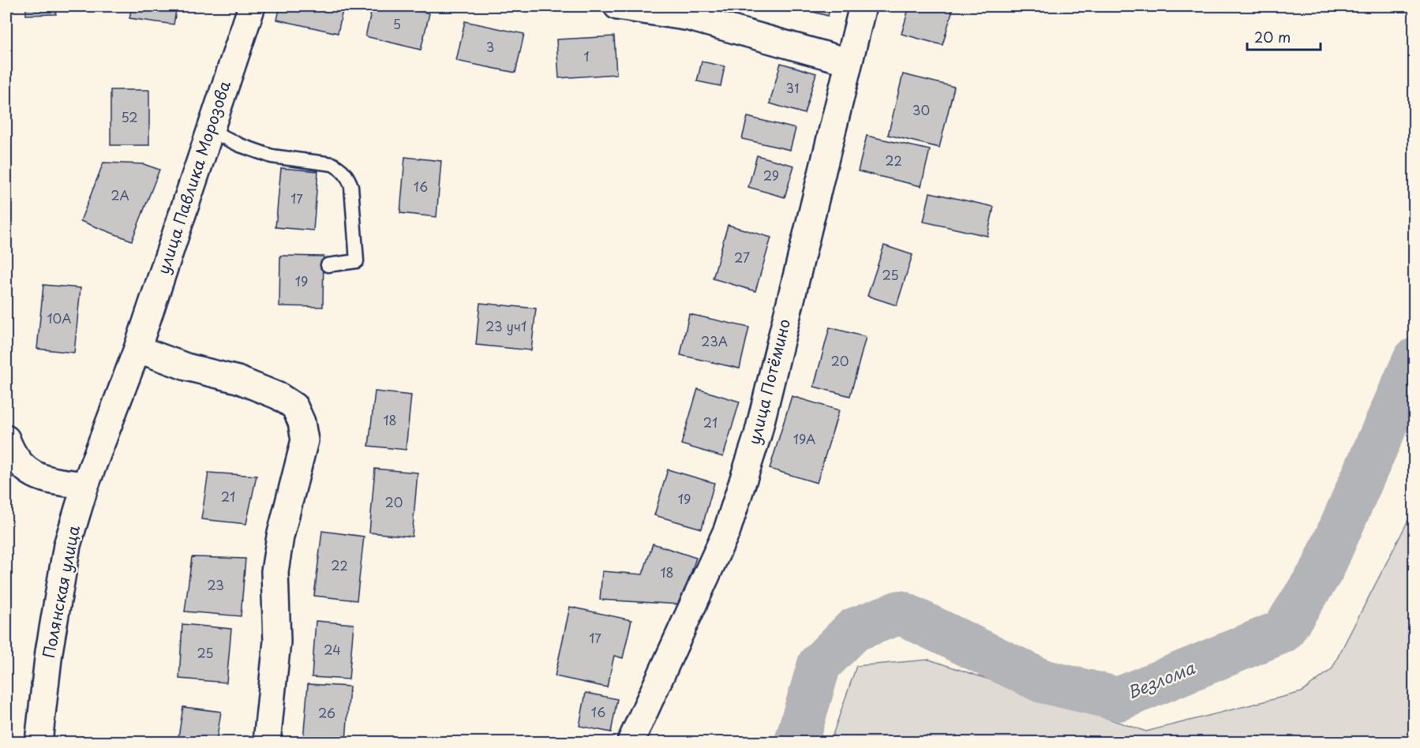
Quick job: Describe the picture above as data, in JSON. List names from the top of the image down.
{
  "streets": {
    "street": ["улица Павлика Морозова", "улица Потёмино", "Полянская улица"]
  },
  "crossings": [
    ["улица Павлика Морозова", "Полянская улица"]
  ],
  "water": ["Везлома"],
  "house_numbers": [
    "5",
    "3",
    "1",
    "31",
    "30",
    "52",
    "22",
    "29",
    "16",
    "2А",
    "17",
    "27",
    "25",
    "19",
    "10А",
    "23 уч1",
    "23А",
    "20",
    "18",
    "21",
    "19А",
    "21",
    "19",
    "20",
    "22",
    "18",
    "23",
    "17",
    "24",
    "25",
    "16",
    "26"
  ],
  "scale_bar": "20 m"
}
